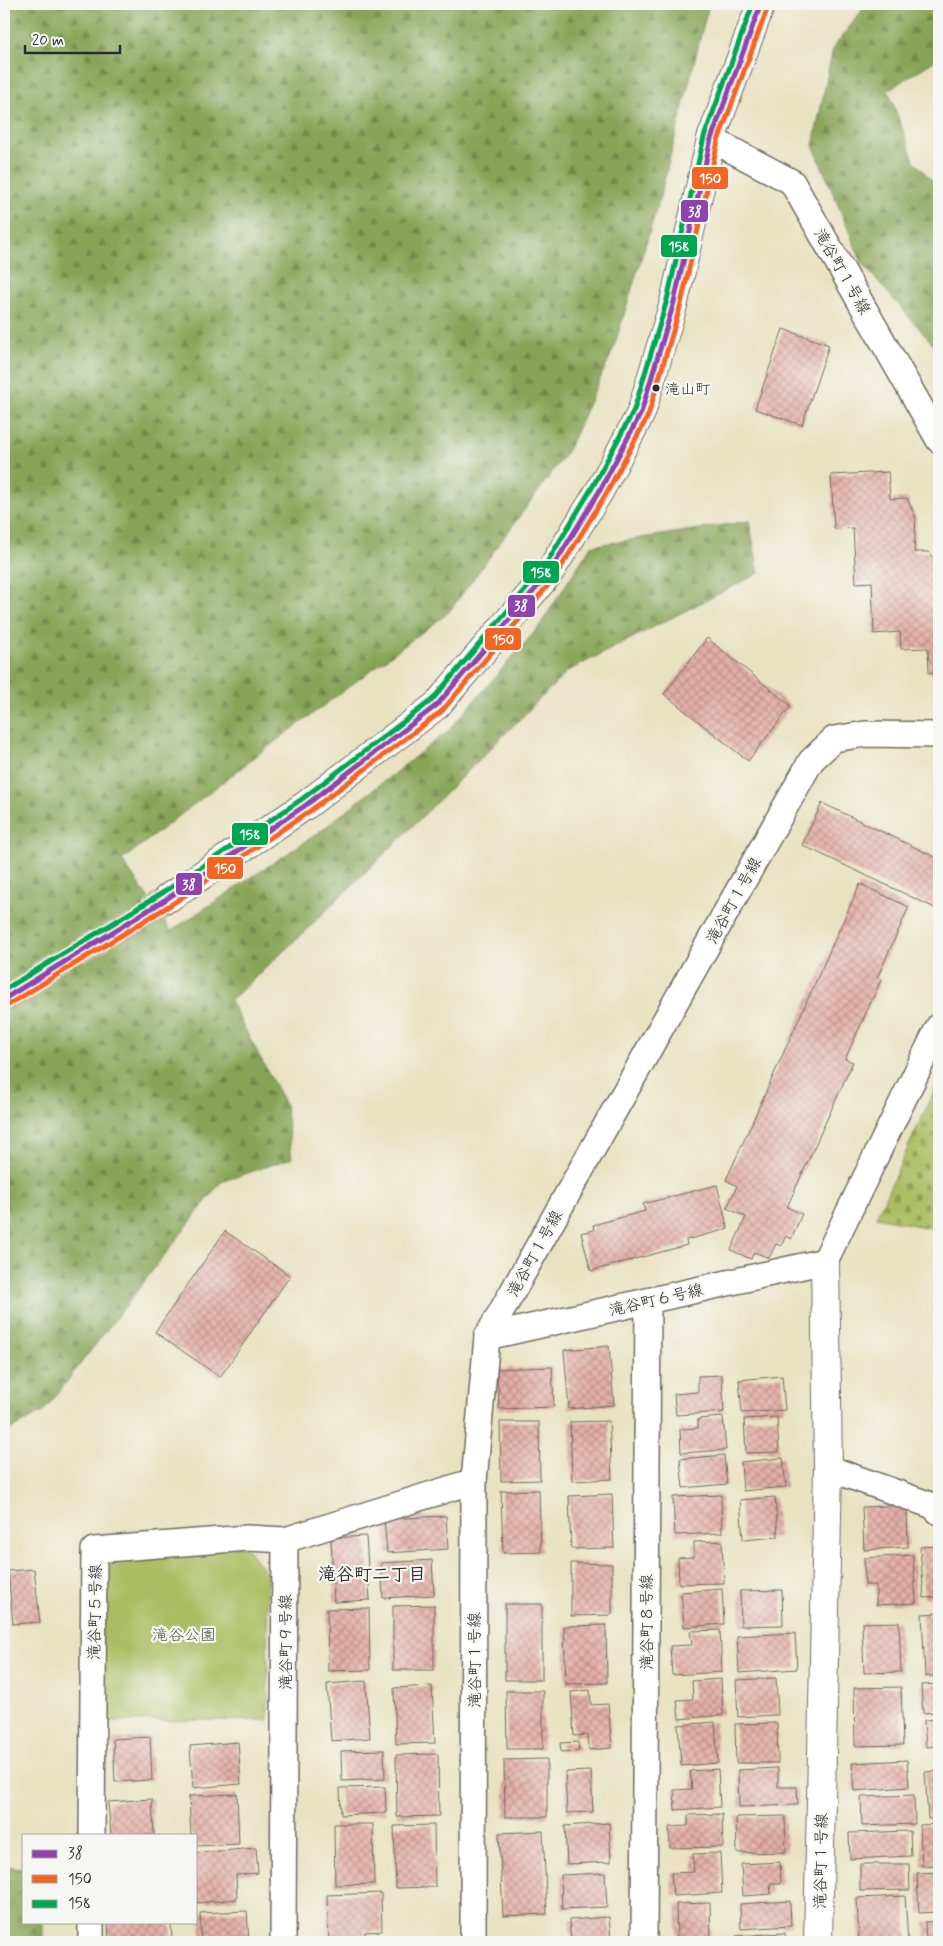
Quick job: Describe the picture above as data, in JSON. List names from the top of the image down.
{
  "streets": {
    "street": [
      "滝谷町１号線",
      "滝谷町６号線",
      "滝谷町５号線",
      "滝谷町８号線",
      "滝谷町９号線"
    ]
  },
  "crossings": [
    ["滝谷町１号線", "滝谷町６号線"],
    ["滝谷町６号線", "滝谷町８号線"],
    ["滝谷町５号線", "滝谷町９号線"]
  ],
  "districts": ["滝谷町二丁目"],
  "parks": ["滝谷公園"],
  "places": ["滝山町"],
  "lines": ["transit line 38", "transit line 158", "transit line 150"],
  "legend": ["38", "150", "158"],
  "scale_bar": "20 m"
}
